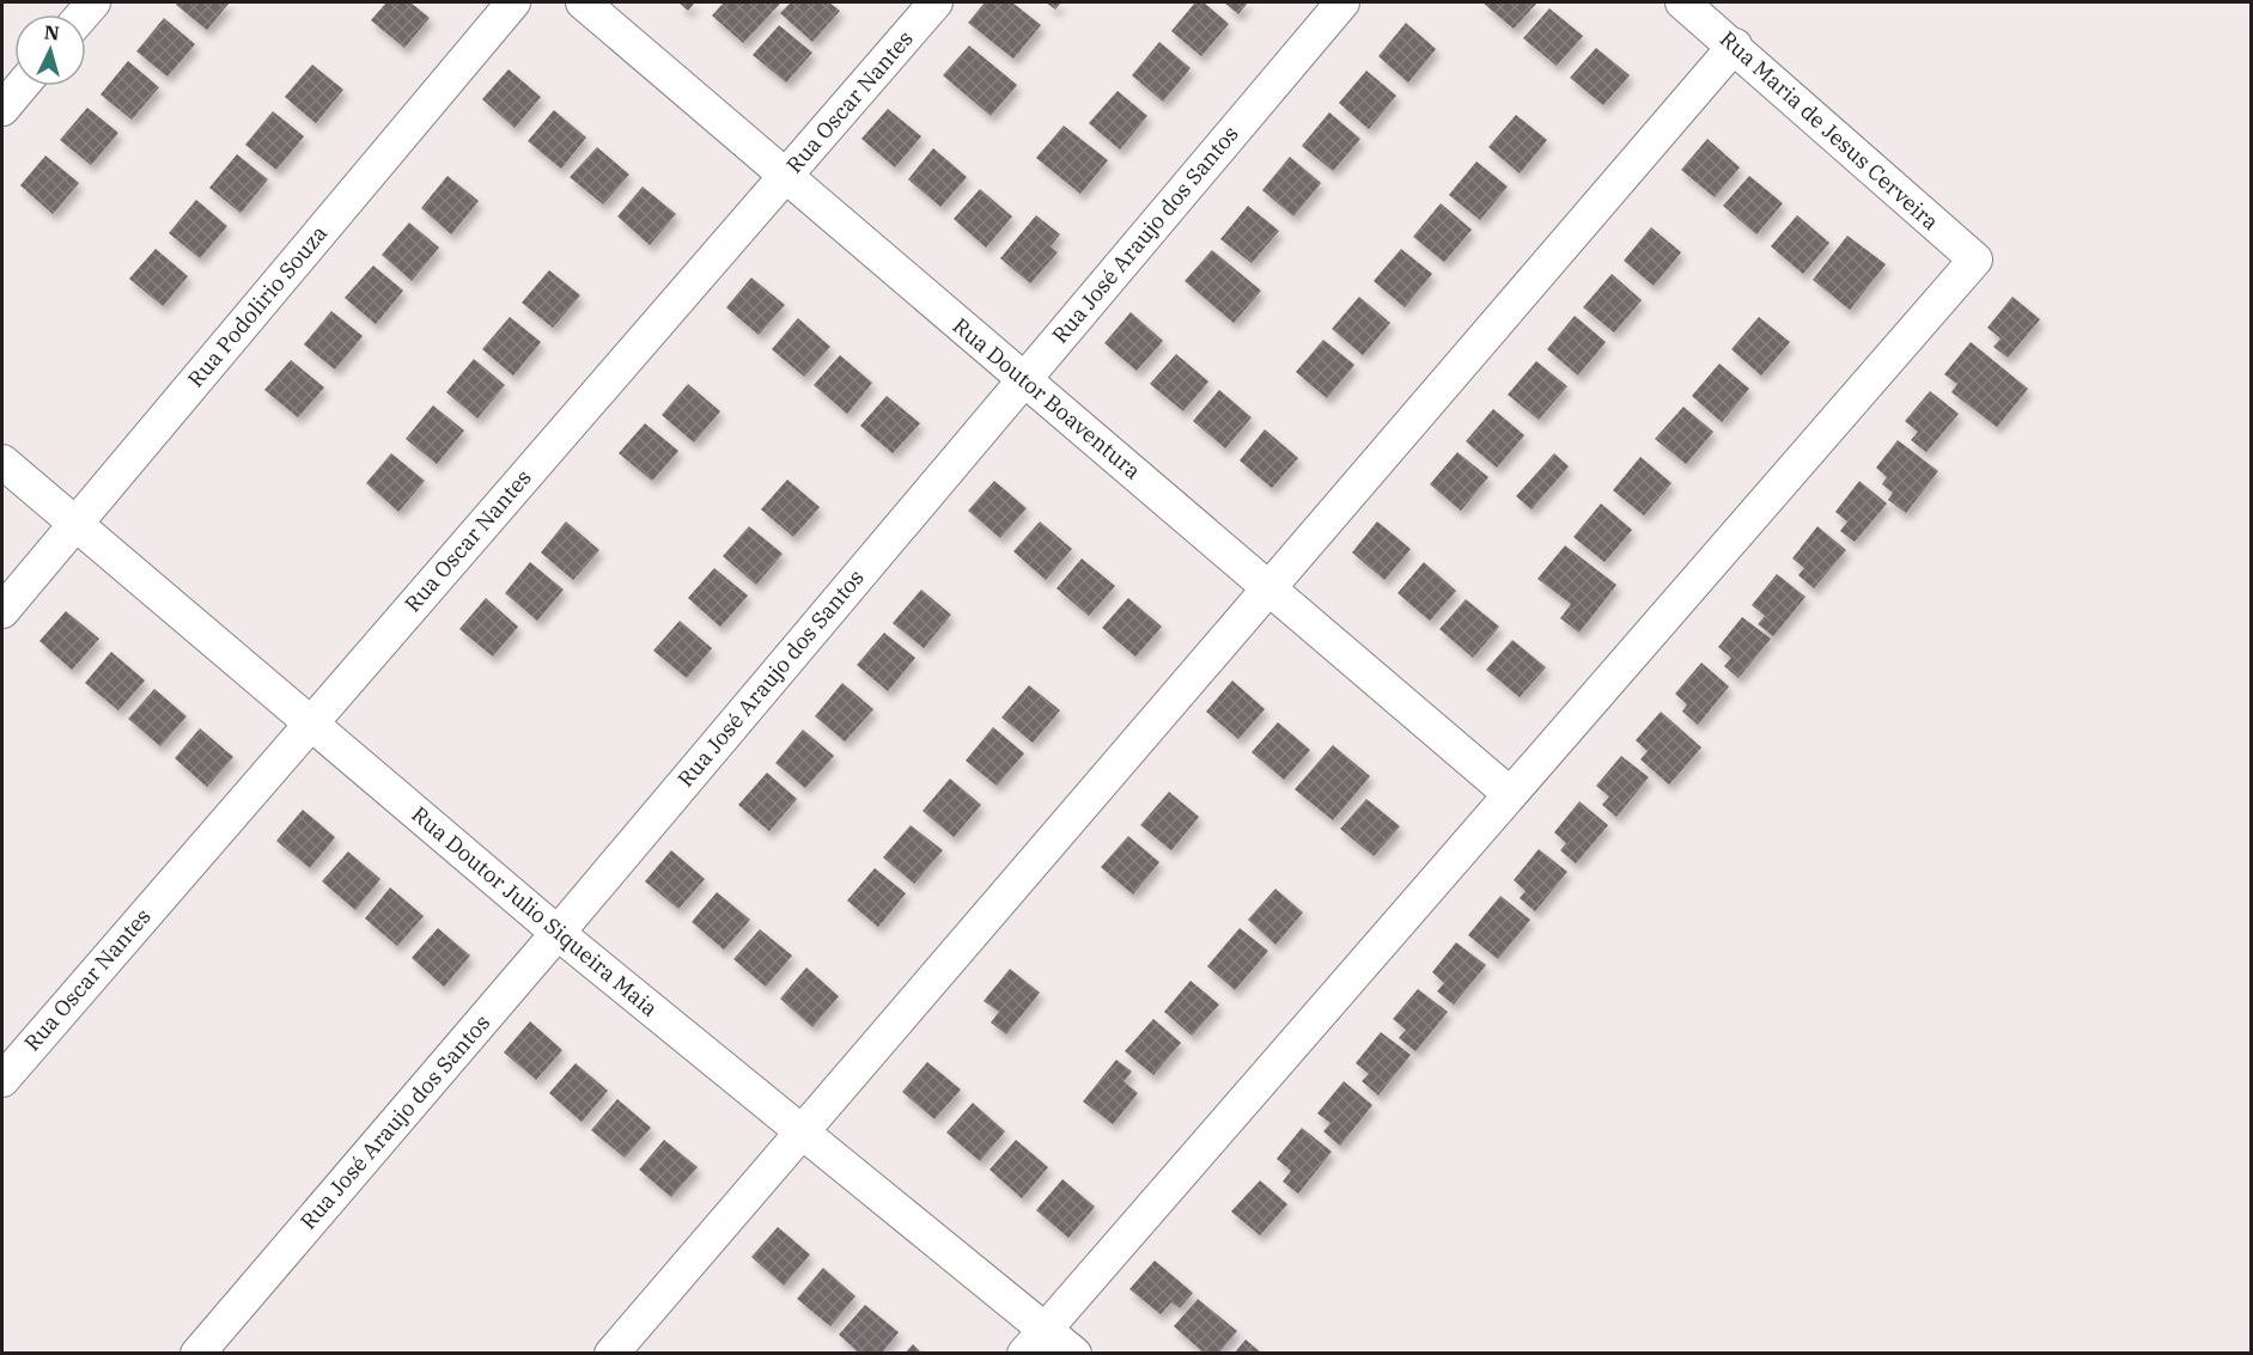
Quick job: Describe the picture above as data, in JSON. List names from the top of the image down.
{
  "streets": {
    "street": [
      "Rua Oscar Nantes",
      "Rua Maria de Jesus Cerveira",
      "Rua José Araujo dos Santos",
      "Rua Podolirio Souza",
      "Rua Doutor Boaventura",
      "Rua Doutor Julio Siqueira Maia"
    ]
  },
  "crossings": [
    ["Rua Oscar Nantes", "Rua Doutor Boaventura"],
    ["Rua Oscar Nantes", "Rua Doutor Julio Siqueira Maia"],
    ["Rua Maria de Jesus Cerveira", "Rua Doutor Boaventura"],
    ["Rua José Araujo dos Santos", "Rua Doutor Boaventura"],
    ["Rua José Araujo dos Santos", "Rua Doutor Julio Siqueira Maia"],
    ["Rua Podolirio Souza", "Rua Doutor Julio Siqueira Maia"]
  ],
  "north": "top"
}
